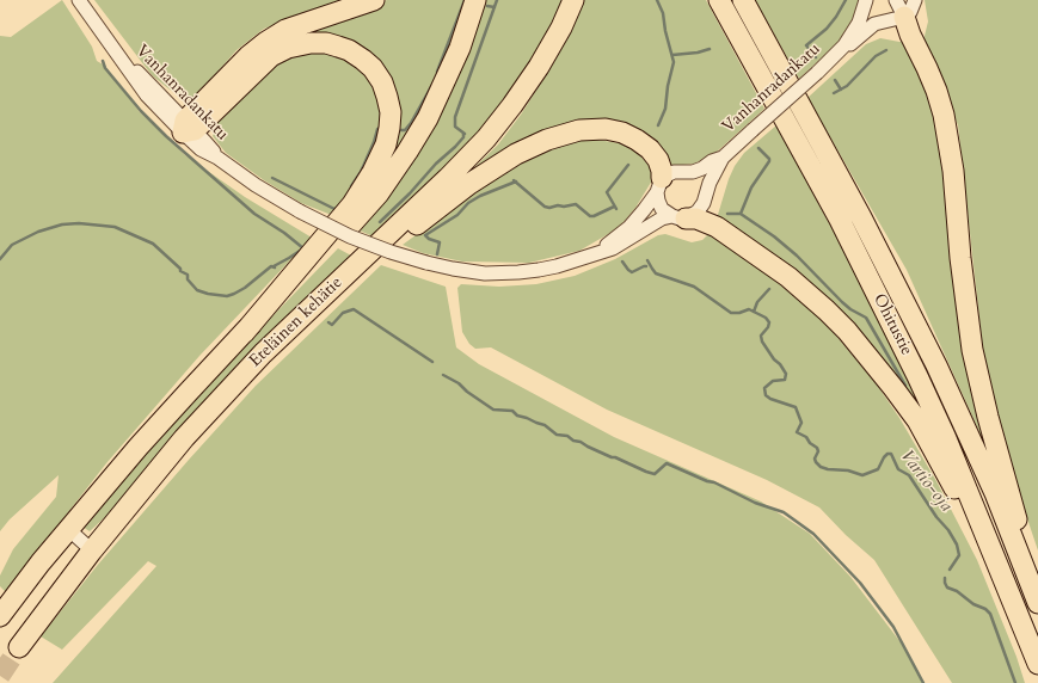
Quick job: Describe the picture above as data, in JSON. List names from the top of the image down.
{
  "streets": {
    "highway": ["Eteläinen kehätie", "Ohitustie"],
    "street": ["Vanhanradankatu"]
  },
  "water": ["Vartio-oja"]
}
